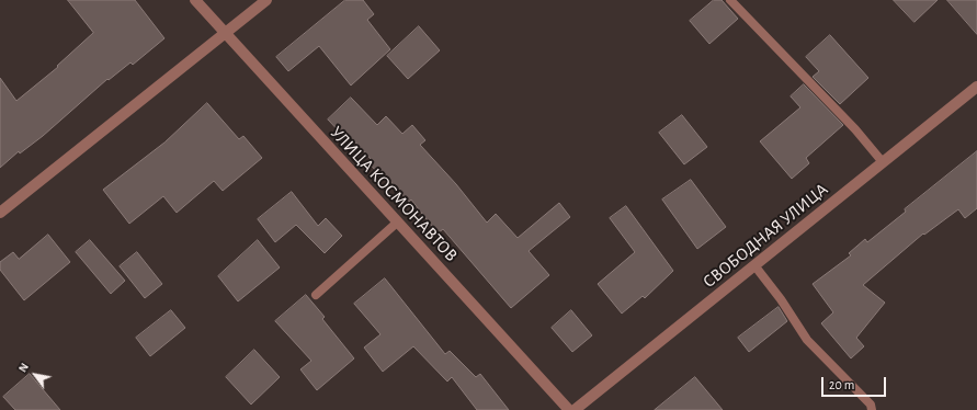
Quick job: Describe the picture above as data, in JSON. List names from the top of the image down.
{
  "streets": {
    "street": ["УЛИЦА КОСМОНАВТОВ", "СВОБОДНАЯ УЛИЦА"]
  },
  "scale_bar": "20 m",
  "north": "top left"
}
